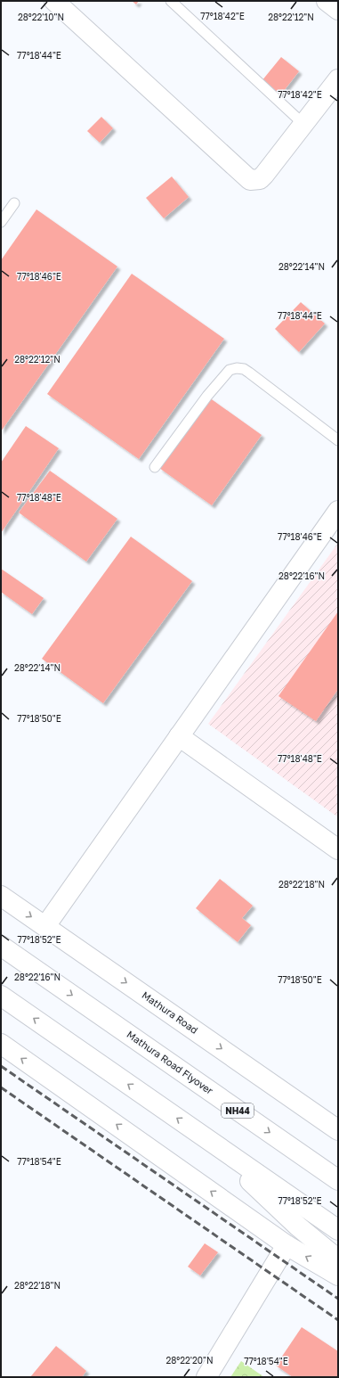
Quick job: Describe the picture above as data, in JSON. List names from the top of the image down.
{
  "streets": {
    "main road": ["Mathura Road", "Mathura Road Flyover", "NH44"]
  },
  "coordinates": [
    "77°18'42\"E",
    "28°22'10\"N",
    "28°22'12\"N",
    "77°18'44\"E",
    "28°22'14\"N",
    "77°18'46\"E",
    "77°18'48\"E",
    "28°22'16\"N",
    "77°18'50\"E",
    "28°22'18\"N",
    "77°18'52\"E",
    "77°18'54\"E",
    "28°22'20\"N"
  ]
}
